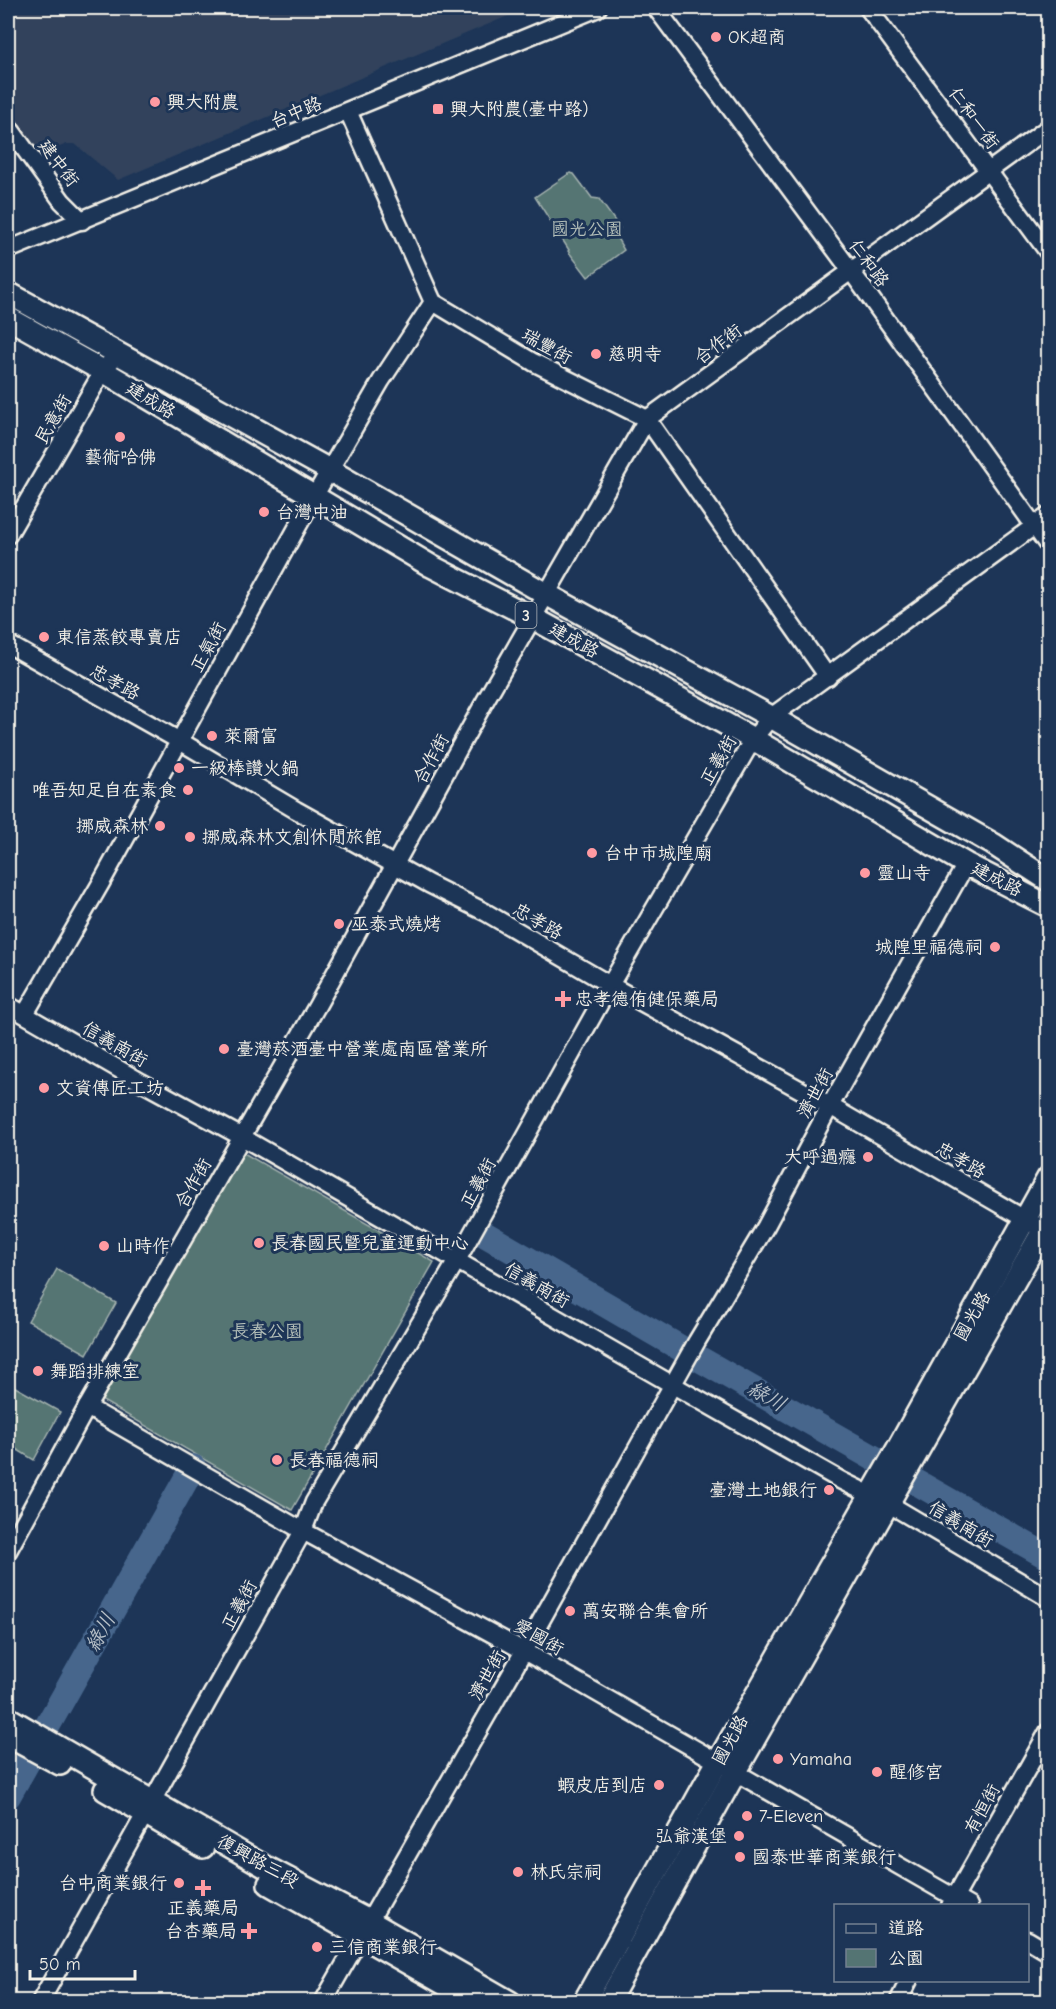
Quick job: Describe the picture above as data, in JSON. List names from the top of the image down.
{
  "streets": {
    "main road": [
      "建成路",
      "3",
      "國光路",
      "復興路三段"
    ],
    "street": [
      "台中路",
      "仁和一街",
      "建中街",
      "仁和路",
      "合作街",
      "瑞豐街",
      "民意街",
      "正氣街",
      "忠孝路",
      "正義街",
      "信義南街",
      "濟世街",
      "愛國街",
      "有恒街"
    ]
  },
  "crossings": [
    ["台中路", "建中街"],
    ["仁和一街", "合作街"],
    ["仁和路", "合作街"],
    ["仁和路", "正義街"],
    ["合作街", "瑞豐街"],
    ["合作街", "建成路"],
    ["合作街", "忠孝路"],
    ["合作街", "信義南街"],
    ["合作街", "愛國街"],
    ["瑞豐街", "正氣街"],
    ["瑞豐街", "正義街"],
    ["建成路", "民意街"],
    ["建成路", "正氣街"],
    ["建成路", "正義街"],
    ["建成路", "濟世街"],
    ["正氣街", "忠孝路"],
    ["正氣街", "信義南街"],
    ["忠孝路", "正義街"],
    ["忠孝路", "濟世街"],
    ["忠孝路", "國光路"],
    ["正義街", "信義南街"],
    ["正義街", "愛國街"],
    ["正義街", "復興路三段"],
    ["信義南街", "濟世街"],
    ["信義南街", "國光路"],
    ["濟世街", "愛國街"],
    ["濟世街", "復興路三段"],
    ["國光路", "愛國街"],
    ["愛國街", "有恒街"]
  ],
  "water": ["綠川"],
  "parks": ["國光公園", "長春公園"],
  "places": {
    "other": [
      "OK超商",
      "興大附農",
      "慈明寺",
      "藝術哈佛",
      "台灣中油",
      "東信蒸餃專賣店",
      "萊爾富",
      "一級棒讚火鍋",
      "唯吾知足自在素食",
      "挪威森林",
      "挪威森林文創休閒旅館",
      "台中市城隍廟",
      "靈山寺",
      "巫泰式燒烤",
      "城隍里福德祠",
      "臺灣菸酒臺中營業處南區營業所",
      "文資傳匠工坊",
      "大呼過癮",
      "長春國民暨兒童運動中心",
      "山時作",
      "舞蹈排練室",
      "長春福德祠",
      "臺灣土地銀行",
      "萬安聯合集會所",
      "Yamaha",
      "醒修宮",
      "蝦皮店到店",
      "7-Eleven",
      "弘爺漢堡",
      "國泰世華商業銀行",
      "林氏宗祠",
      "台中商業銀行",
      "三信商業銀行"
    ],
    "transit": ["興大附農(臺中路)"],
    "health": ["忠孝德侑健保藥局", "正義藥局", "台杏藥局"]
  },
  "legend": ["道路", "公園"],
  "scale_bar": "50 m"
}
